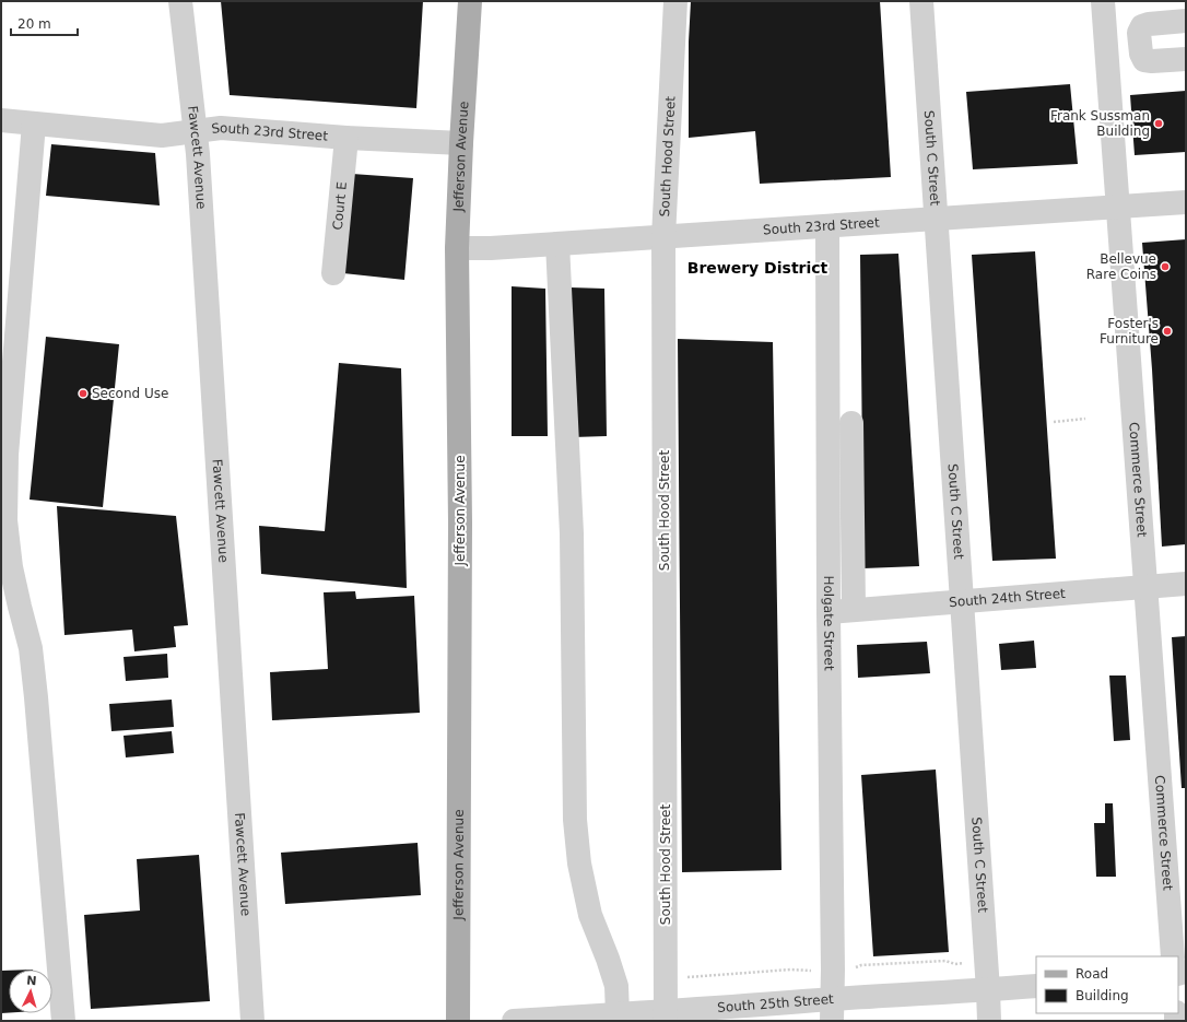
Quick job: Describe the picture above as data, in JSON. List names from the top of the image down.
{
  "streets": {
    "main road": ["Jefferson Avenue"],
    "street": [
      "South 23rd Street",
      "South Hood Street",
      "Fawcett Avenue",
      "South C Street",
      "Court E",
      "Commerce Street",
      "South 24th Street",
      "Holgate Street",
      "South 25th Street"
    ]
  },
  "crossings": [
    ["South 23rd Street", "Jefferson Avenue"],
    ["South 23rd Street", "South Hood Street"],
    ["South 23rd Street", "Fawcett Avenue"],
    ["South 23rd Street", "South C Street"],
    ["South 23rd Street", "Court E"],
    ["South 23rd Street", "Commerce Street"],
    ["South 23rd Street", "Holgate Street"],
    ["South Hood Street", "South 25th Street"],
    ["South C Street", "South 24th Street"],
    ["South C Street", "South 25th Street"],
    ["Commerce Street", "South 24th Street"],
    ["South 24th Street", "Holgate Street"],
    ["Holgate Street", "South 25th Street"]
  ],
  "districts": ["Brewery District"],
  "places": [
    "Frank Sussman Building",
    "Bellevue Rare Coins",
    "Foster's Furniture",
    "Second Use"
  ],
  "legend": ["Road", "Building"],
  "scale_bar": "20 m",
  "north": "top"
}
